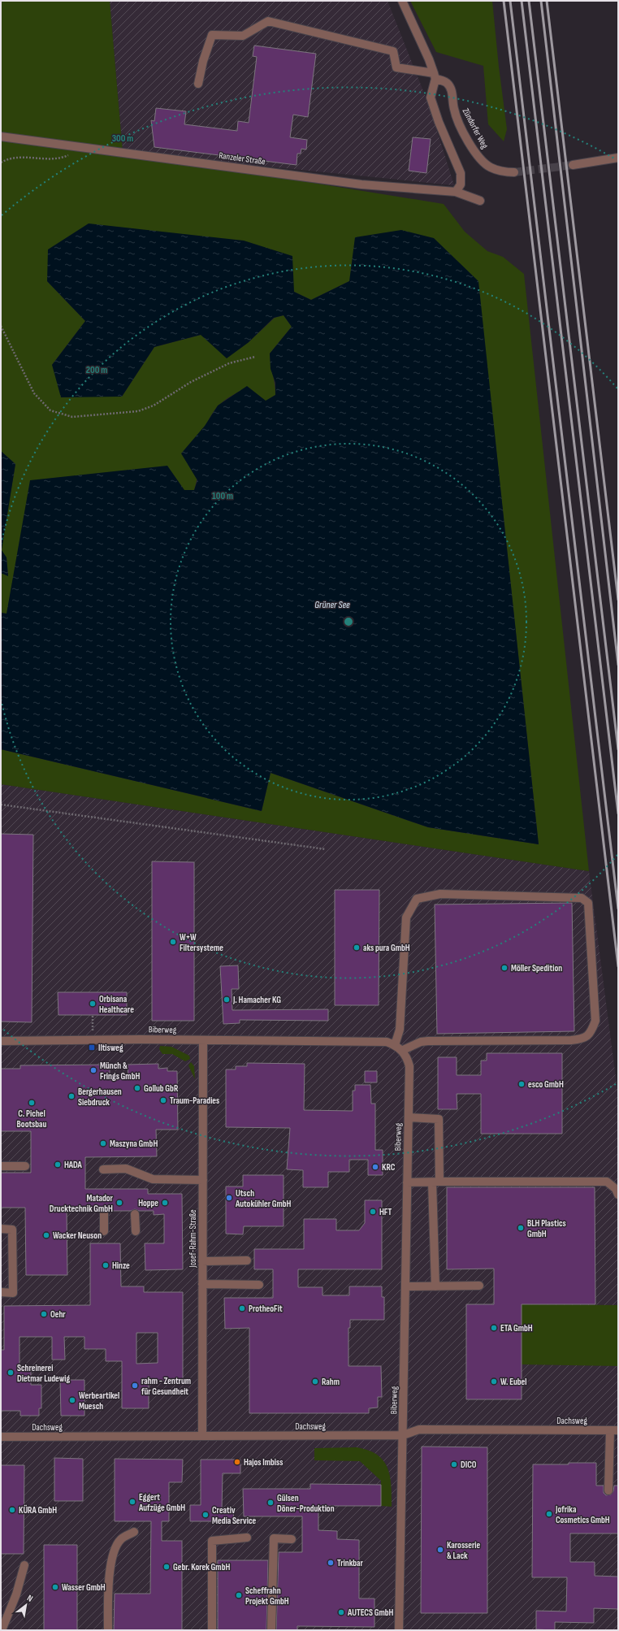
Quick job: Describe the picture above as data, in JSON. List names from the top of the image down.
{
  "streets": {
    "street": [
      "Zündorfer Weg",
      "Ranzeler Straße",
      "Biberweg",
      "Josef-Rahm-Straße",
      "Dachsweg"
    ]
  },
  "crossings": [
    ["Biberweg", "Josef-Rahm-Straße"],
    ["Biberweg", "Dachsweg"],
    ["Josef-Rahm-Straße", "Dachsweg"]
  ],
  "water": ["Grüner See"],
  "places": {
    "other": [
      "W+W Filtersysteme",
      "aks pura GmbH",
      "Möller Spedition",
      "J. Hamacher KG",
      "Orbisana Healthcare",
      "Münch & Frings GmbH",
      "esco GmbH",
      "Gollub GbR",
      "Bergerhausen Siebdruck",
      "Traum-Paradies",
      "C. Pichel Bootsbau",
      "Maszyna GmbH",
      "HADA",
      "KRC",
      "Utsch Autokühler GmbH",
      "Matador Drucktechnik GmbH",
      "Hoppe",
      "HFT",
      "BLH Plastics GmbH",
      "Wacker Neuson",
      "Hinze",
      "ProtheoFit",
      "Oehr",
      "ETA GmbH",
      "Schreinerei Dietmar Ludewig",
      "Rahm",
      "W. Eubel",
      "rahm - Zentrum für Gesundheit",
      "Werbeartikel Muesch",
      "Hajos Imbiss",
      "DICO",
      "Eggert Aufzüge GmbH",
      "Gülsen Döner-Produktion",
      "KÜRA GmbH",
      "Jofrika Cosmetics GmbH",
      "Creativ Media Service",
      "Karosserie & Lack",
      "Trinkbar",
      "Gebr. Korek GmbH",
      "Wasser GmbH",
      "Scheffrahn Projekt GmbH",
      "AUTECS GmbH"
    ],
    "transit": ["Iltisweg"]
  },
  "north": "top right",
  "rings": ["300 m", "200 m", "100 m"]
}
